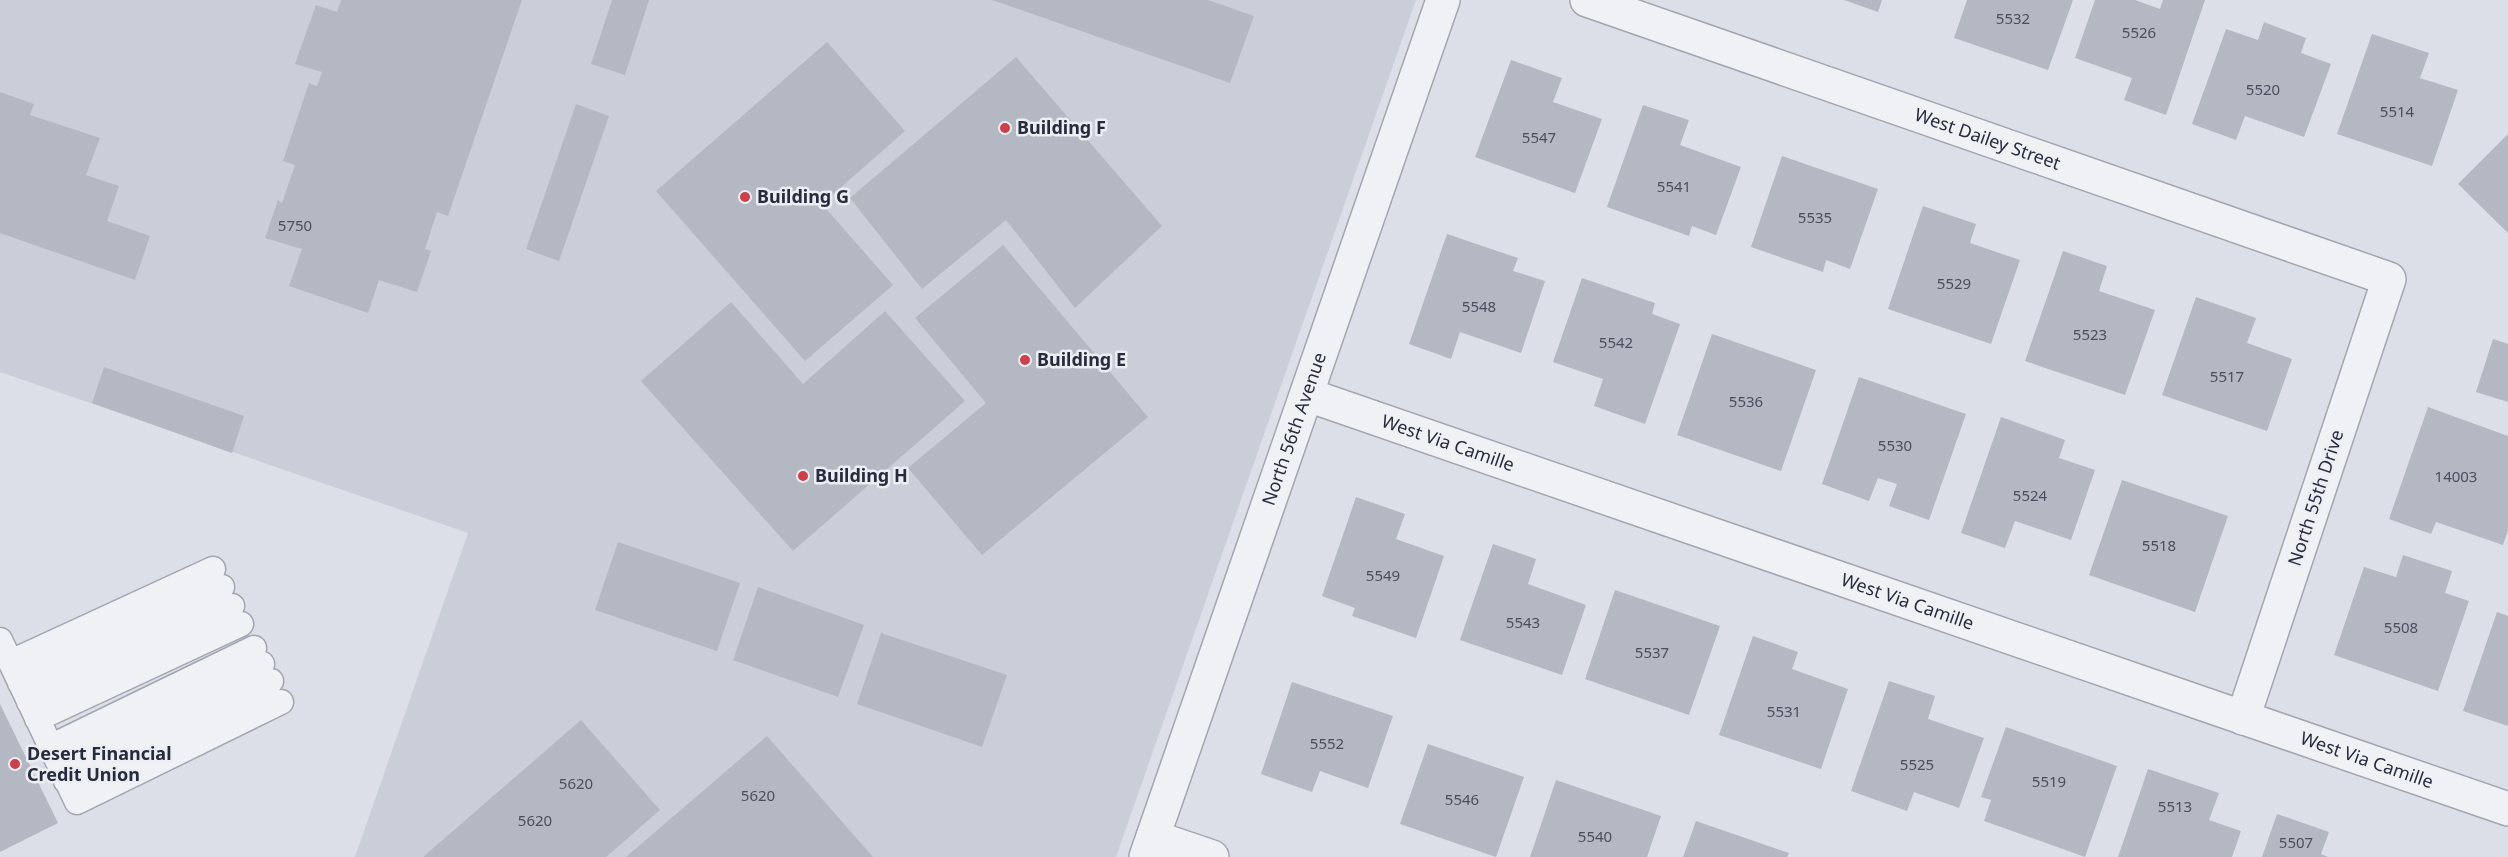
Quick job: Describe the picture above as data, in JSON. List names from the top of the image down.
{
  "streets": {
    "street": [
      "West Dailey Street",
      "North 56th Avenue",
      "West Via Camille",
      "North 55th Drive"
    ]
  },
  "crossings": [
    ["West Dailey Street", "North 55th Drive"],
    ["North 56th Avenue", "West Via Camille"],
    ["West Via Camille", "North 55th Drive"]
  ],
  "places": [
    "Building F",
    "Building G",
    "Building E",
    "Building H",
    "Desert Financial Credit Union"
  ],
  "house_numbers": [
    "5532",
    "5526",
    "5520",
    "5514",
    "5547",
    "5541",
    "5535",
    "5750",
    "5529",
    "5548",
    "5523",
    "5542",
    "5517",
    "5536",
    "5530",
    "14003",
    "5524",
    "5518",
    "5549",
    "5543",
    "5508",
    "5537",
    "5531",
    "5552",
    "5525",
    "5519",
    "5620",
    "5620",
    "5546",
    "5513",
    "5620",
    "5540",
    "5507"
  ]
}
